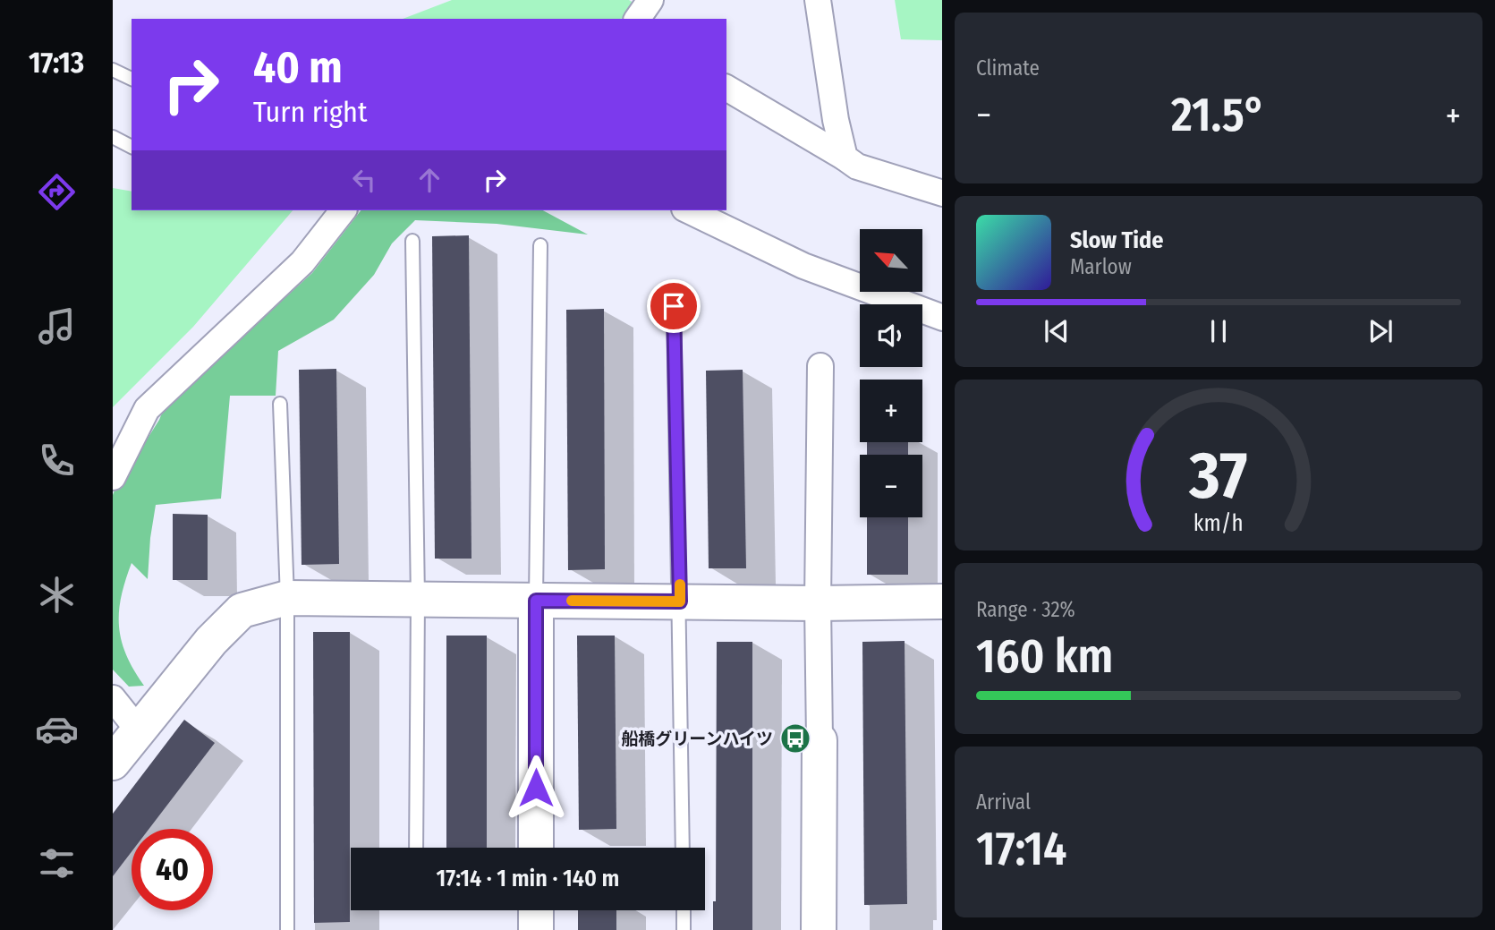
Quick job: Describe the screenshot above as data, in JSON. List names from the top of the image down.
{
  "places": {
    "bus stop": ["船橋グリーンハイツ"]
  },
  "north": "top left",
  "page": {
    "tabs": "17:13",
    "tile": [
      "Climate",
      ["Range · 32%", "160 km"],
      ["Arrival", "17:14"]
    ],
    "turn": ["40 m", "Turn right"],
    "heat": ["−", "21.5°", "+"],
    "song": ["Slow Tide", "Marlow"],
    "map_buttons": ["+", "−"],
    "limit": "40",
    "trip": "17:14 · 1 min · 140 m",
    "gauge": ["37", "km/h"]
  }
}
